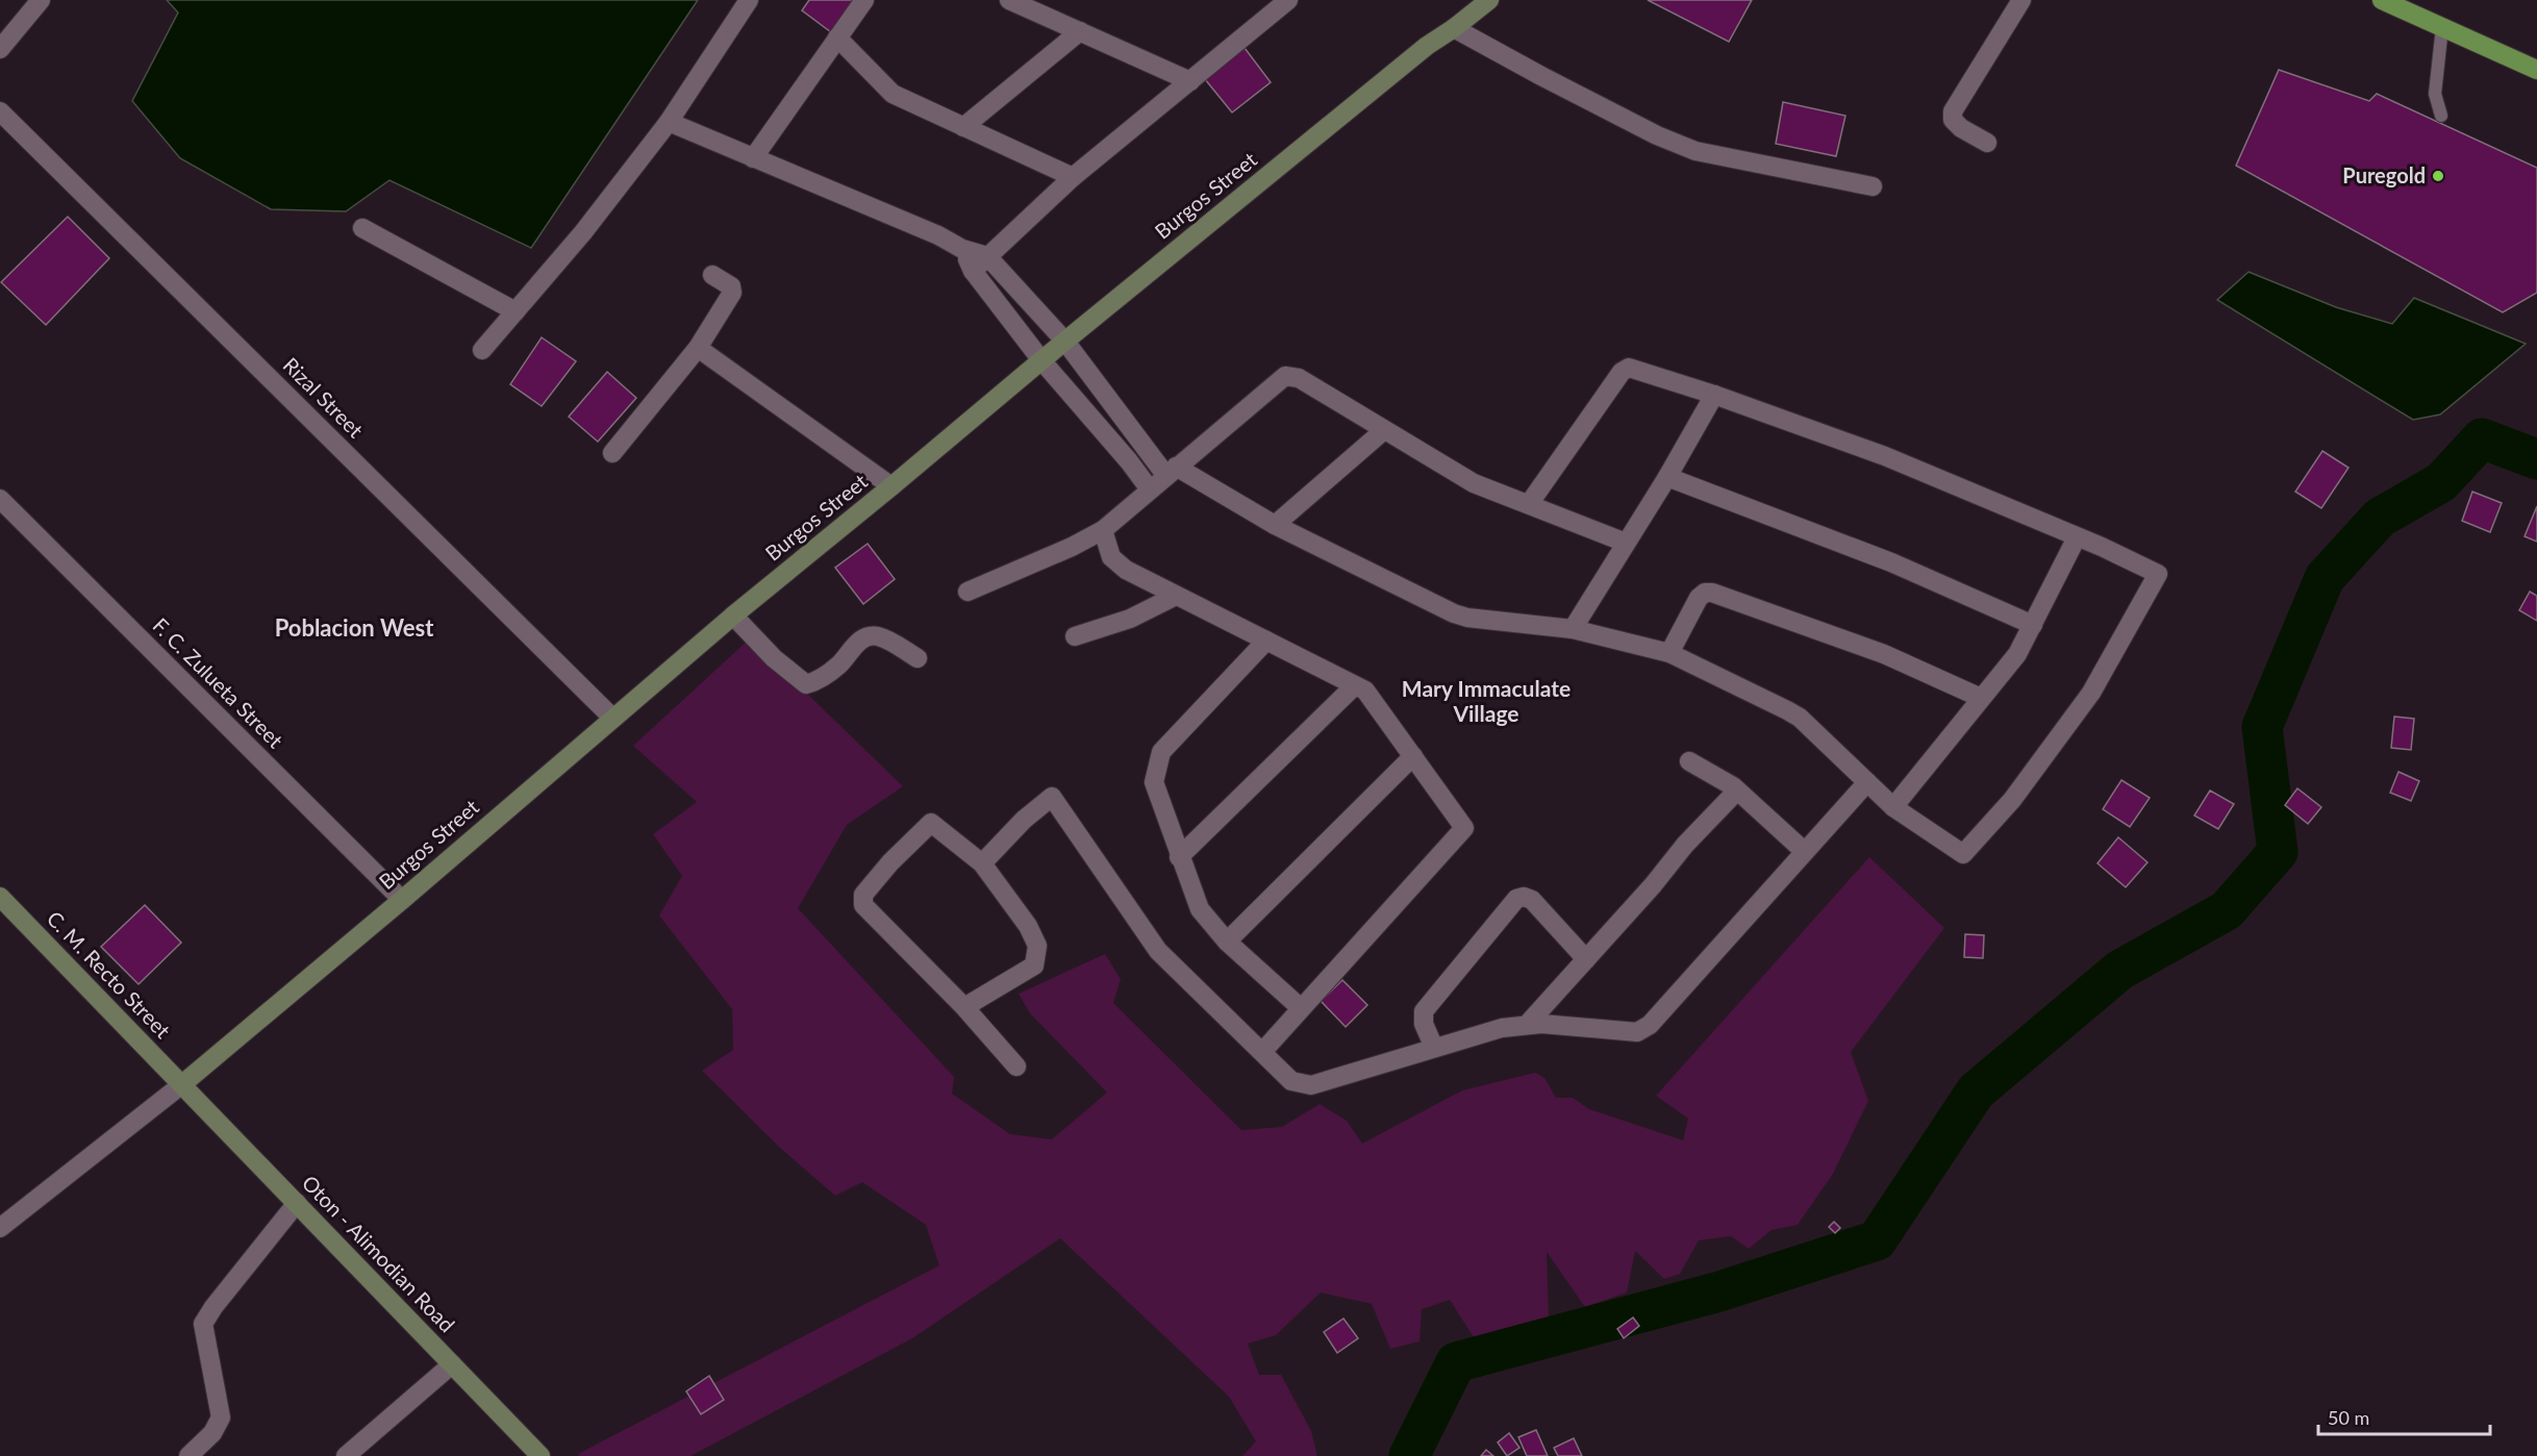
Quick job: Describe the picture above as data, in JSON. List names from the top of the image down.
{
  "streets": {
    "street": [
      "Burgos Street",
      "Rizal Street",
      "F. C. Zulueta Street",
      "C. M. Recto Street",
      "Oton - Alimodian Road"
    ]
  },
  "crossings": [
    ["Burgos Street", "Rizal Street"],
    ["Burgos Street", "F. C. Zulueta Street"],
    ["Burgos Street", "C. M. Recto Street"],
    ["Burgos Street", "Oton - Alimodian Road"],
    ["C. M. Recto Street", "Oton - Alimodian Road"]
  ],
  "districts": ["Poblacion West", "Mary Immaculate Village"],
  "places": ["Puregold"],
  "scale_bar": "50 m"
}
